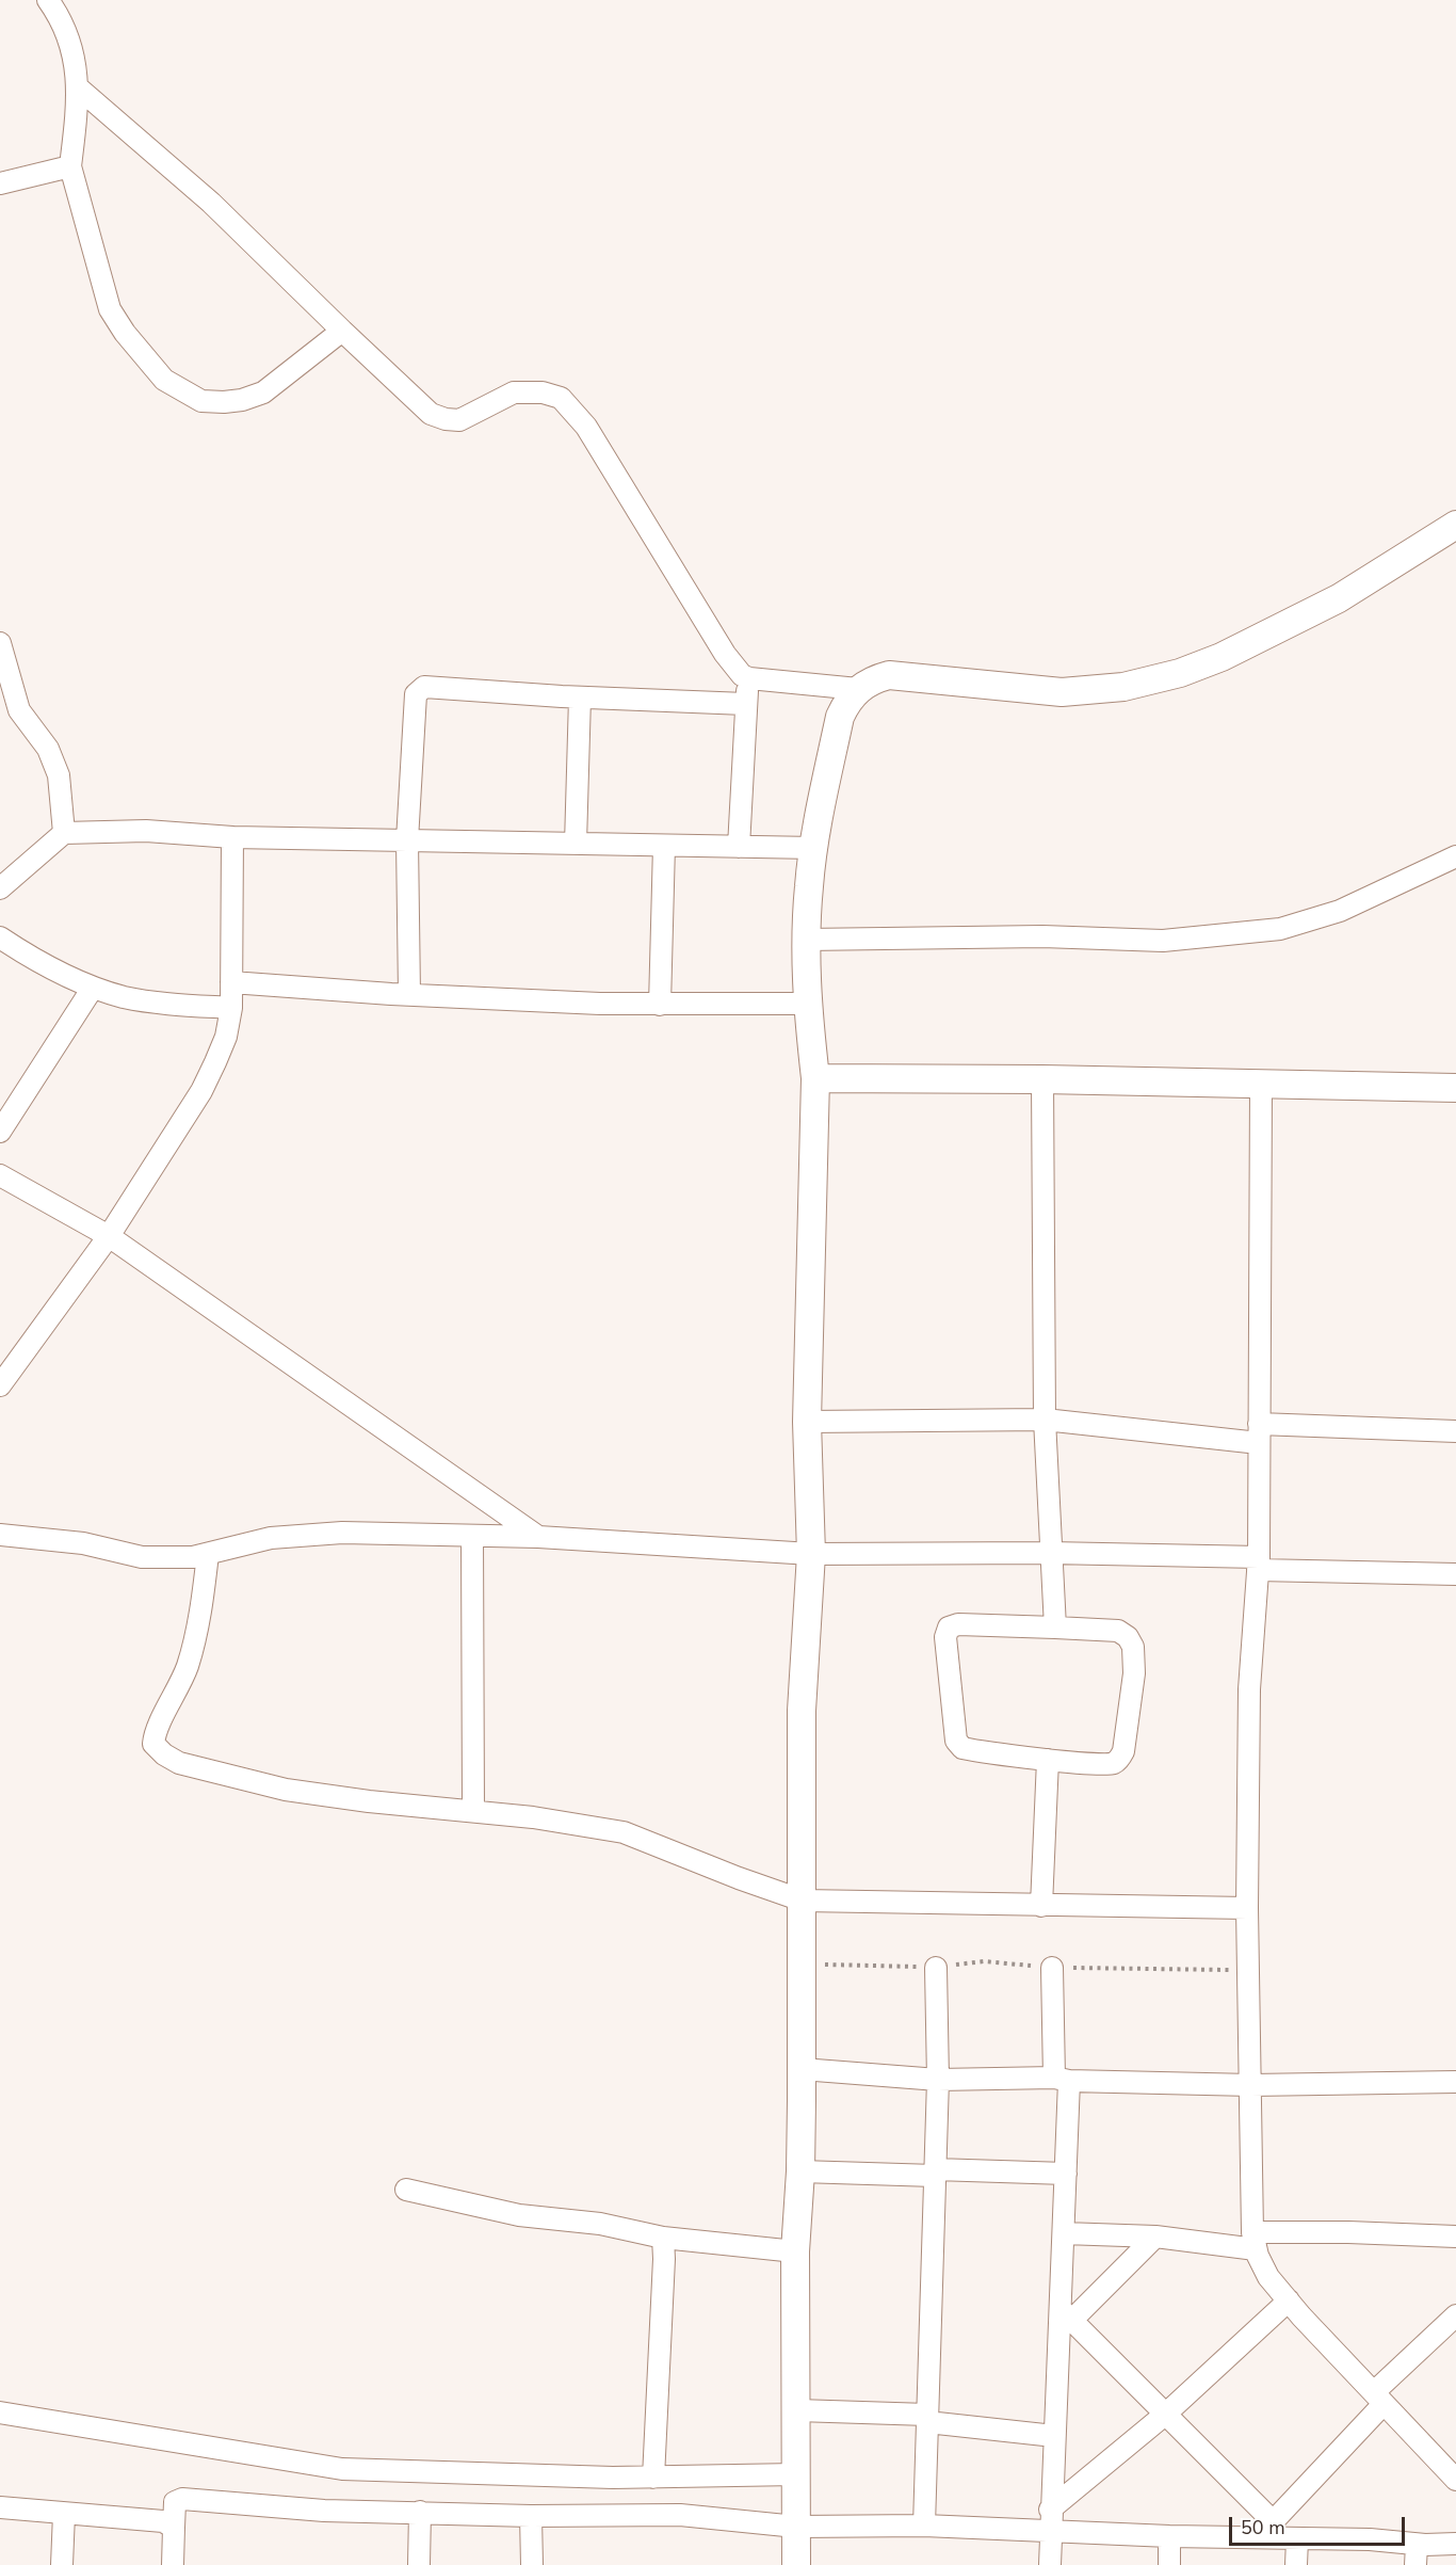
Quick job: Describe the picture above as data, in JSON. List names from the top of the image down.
{
  "scale_bar": "50 m"
}
